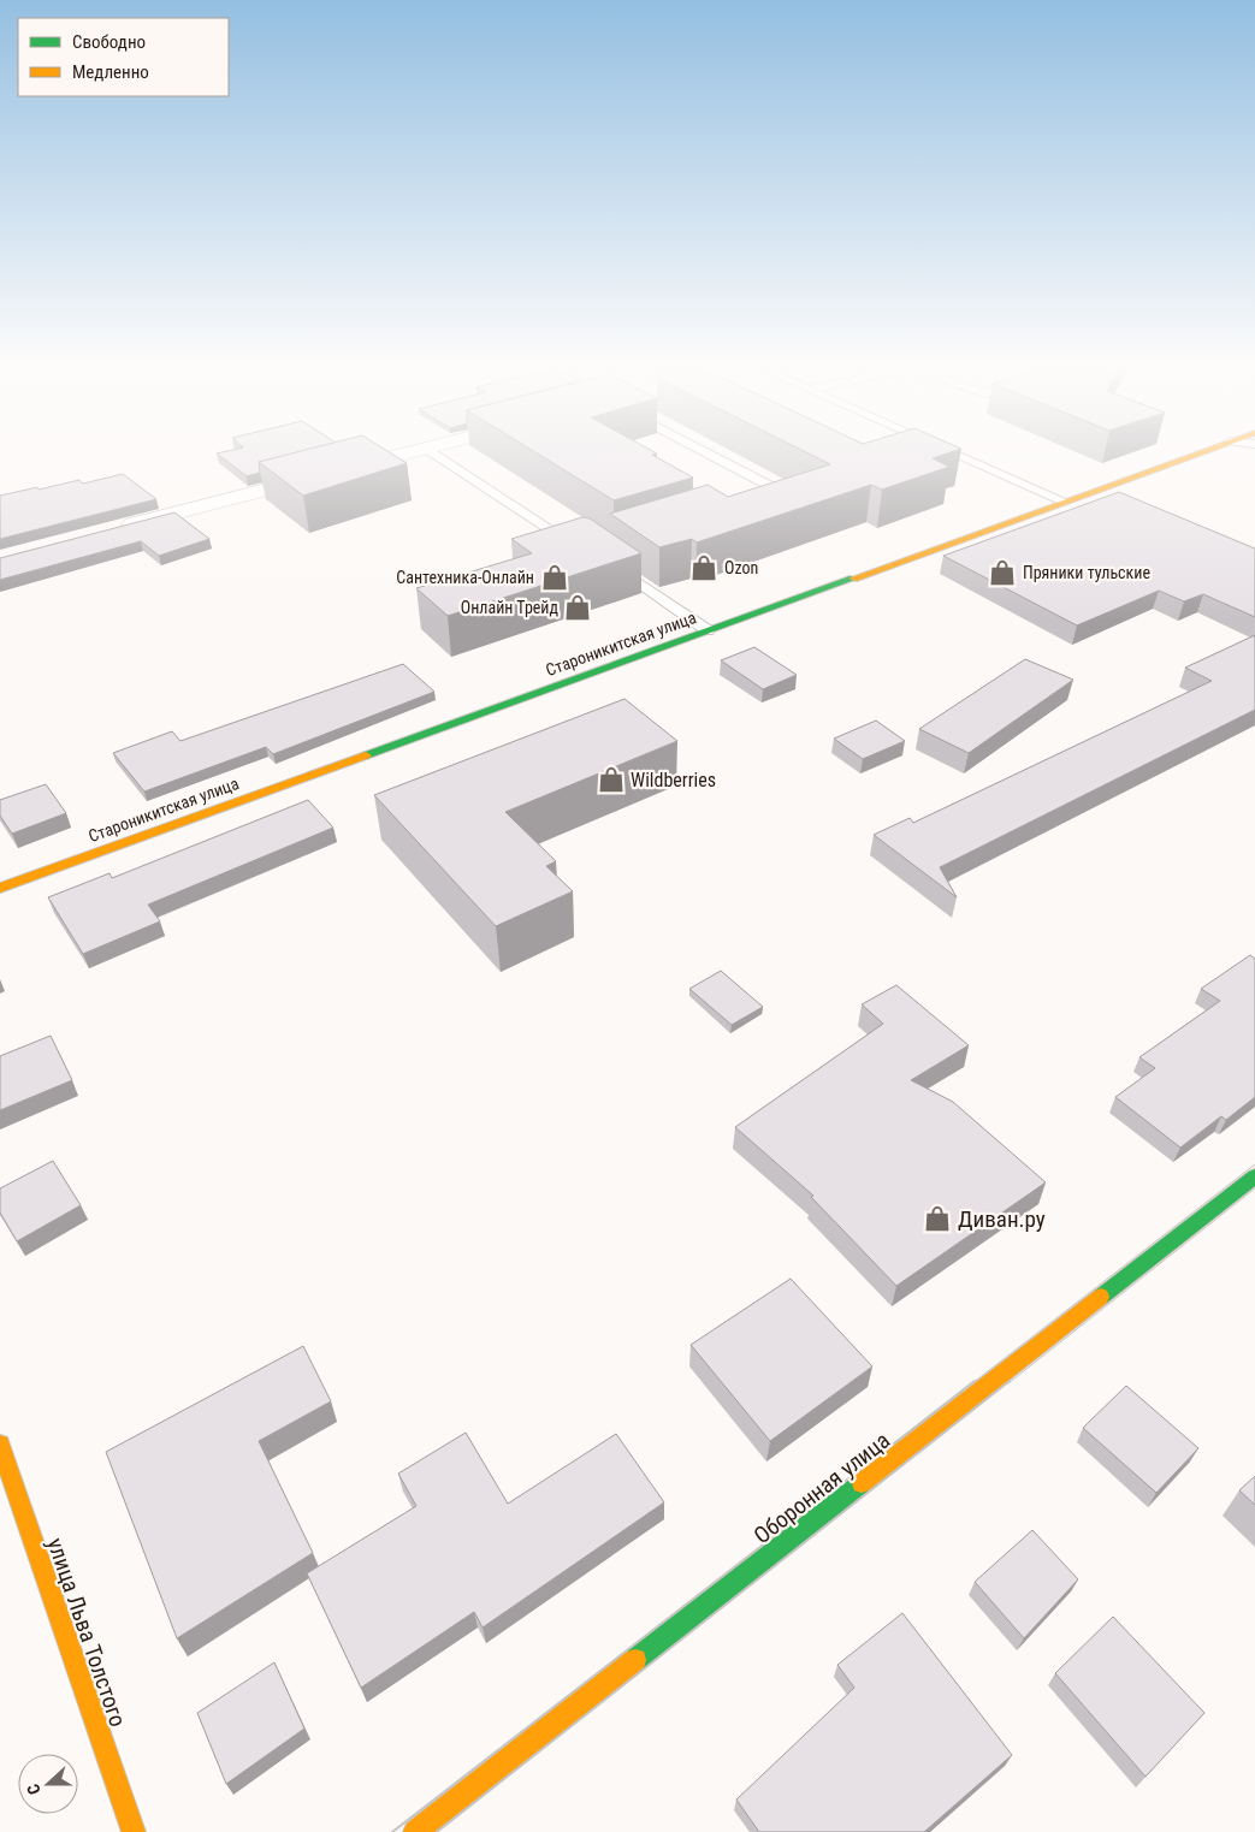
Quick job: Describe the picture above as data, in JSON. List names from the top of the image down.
{
  "streets": {
    "main road": ["Староникитская улица", "Оборонная улица", "улица Льва Толстого"]
  },
  "places": {
    "shop": [
      "Ozon",
      "Пряники тульские",
      "Сантехника-Онлайн",
      "Онлайн Трейд",
      "Wildberries",
      "Диван.ру"
    ]
  },
  "legend": ["Свободно", "Медленно"],
  "north": "left"
}
